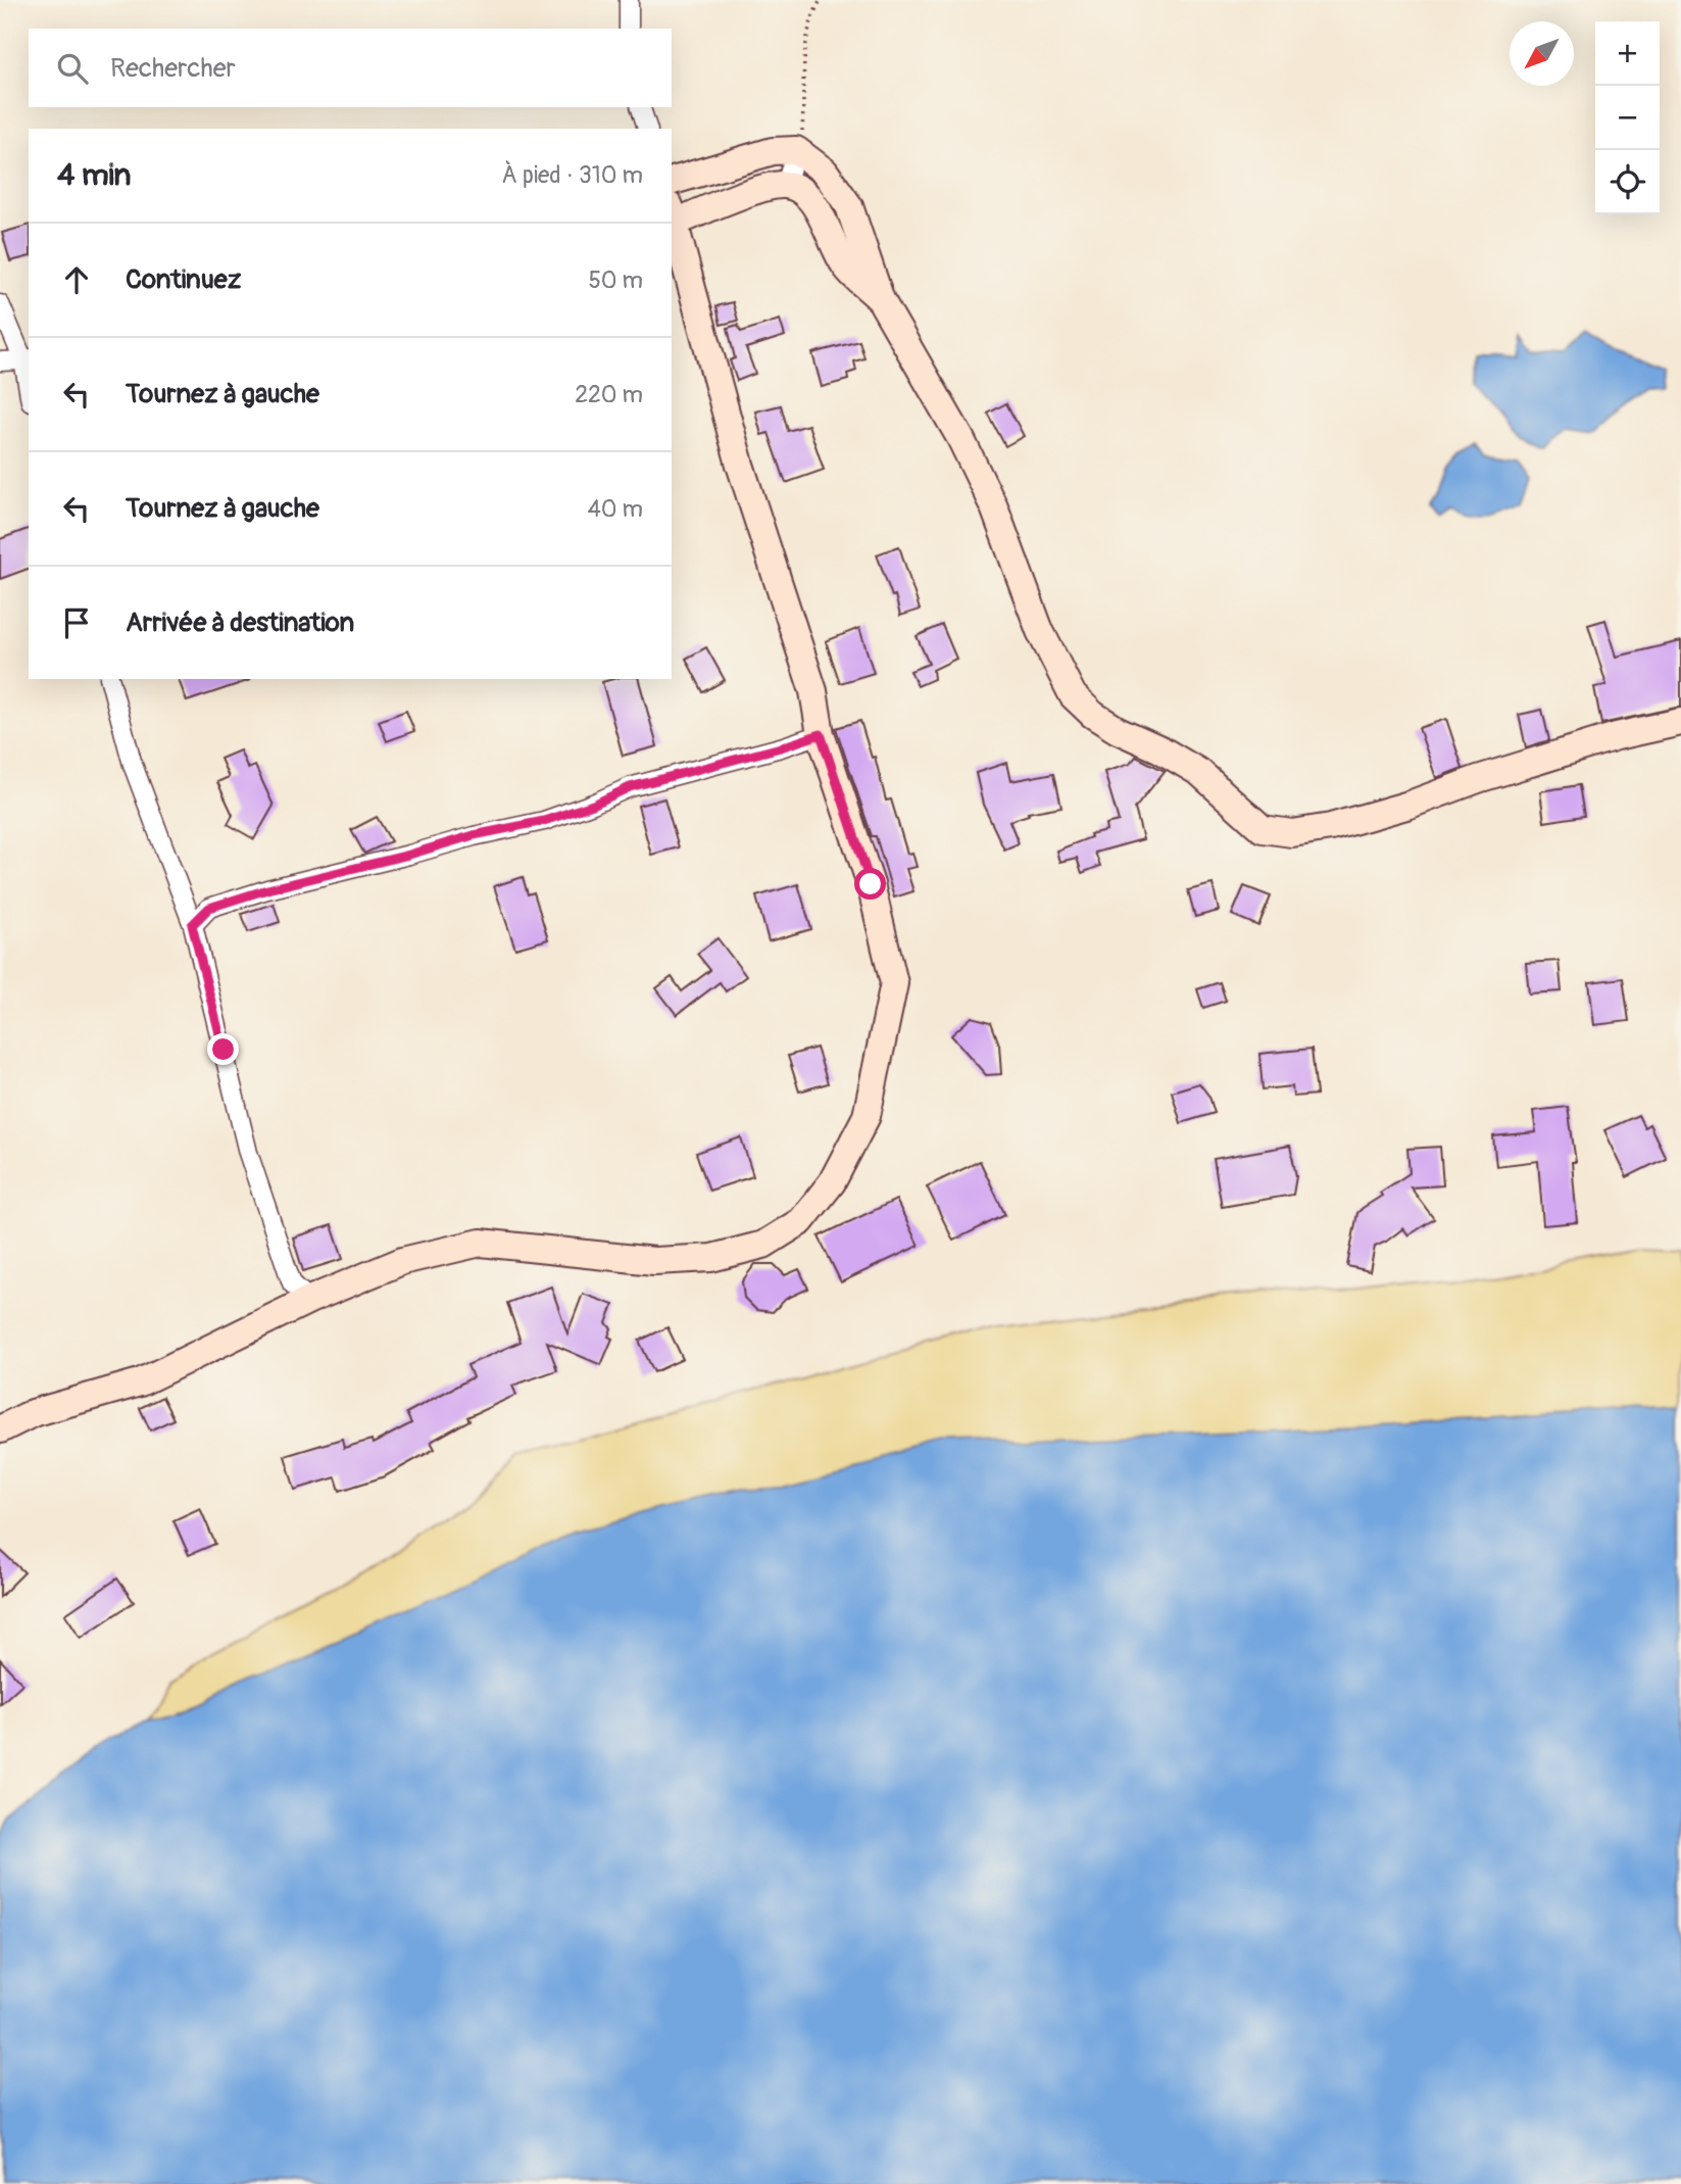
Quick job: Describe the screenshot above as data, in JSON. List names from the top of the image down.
{
  "north": "bottom left",
  "page": {
    "map_buttons": ["+", "−"],
    "search": "Rechercher",
    "heading": ["4 min", "À pied · 310 m"],
    "list": [
      ["Continuez", "50 m"],
      ["Tournez à gauche", "220 m"],
      ["Tournez à gauche", "40 m"],
      "Arrivée à destination"
    ]
  }
}
